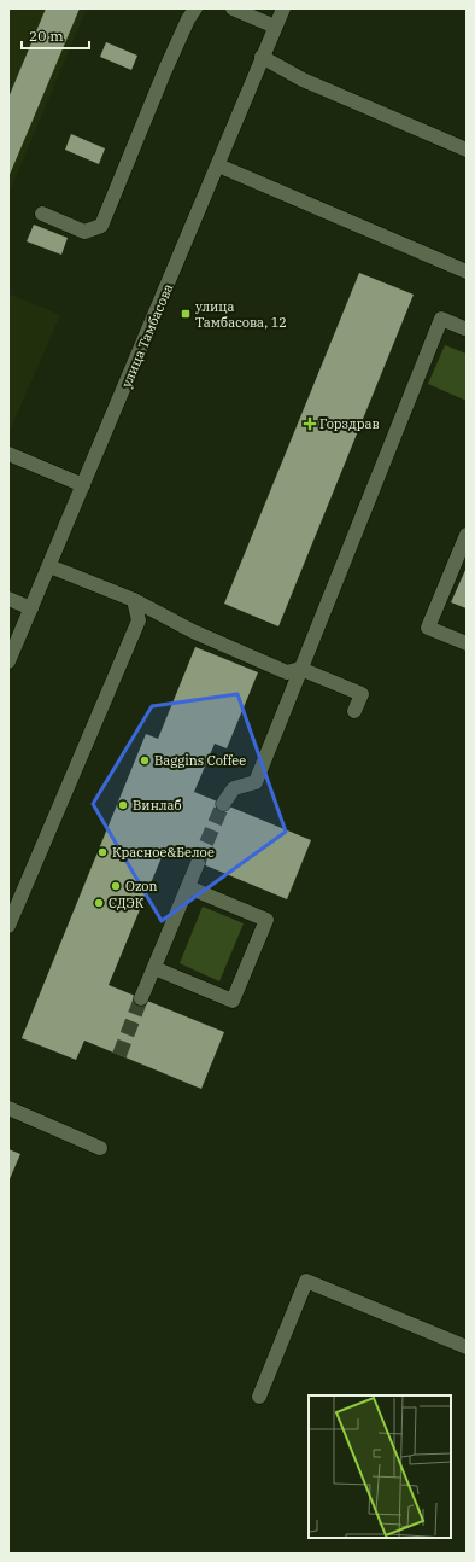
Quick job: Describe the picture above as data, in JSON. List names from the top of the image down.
{
  "streets": {
    "street": ["улица Тамбасова"]
  },
  "places": {
    "transit": ["улица Тамбасова, 12"],
    "health": ["Горздрав"],
    "other": [
      "Baggins Coffee",
      "Винлаб",
      "Красное&Белое",
      "Ozon",
      "СДЭК"
    ]
  },
  "scale_bar": "20 m"
}
